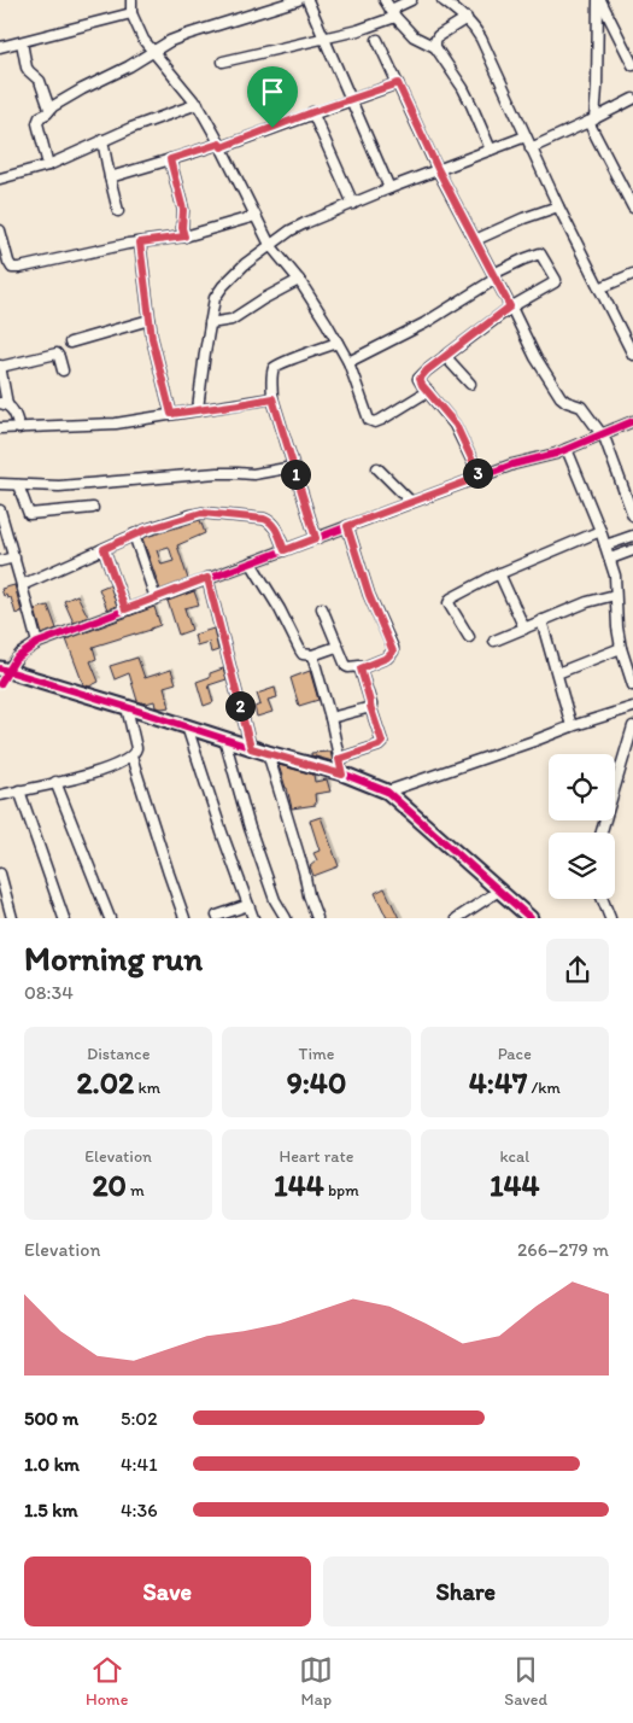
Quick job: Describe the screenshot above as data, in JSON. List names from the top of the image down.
{
  "page": {
    "pins": ["3", "1", "2"],
    "heading": ["Morning run", "08:34"],
    "stats": [
      ["Distance", "2.02 km"],
      ["Time", "9:40"],
      ["Pace", "4:47 /km"],
      ["Elevation", "20 m"],
      ["Heart rate", "144 bpm"],
      ["kcal", "144"]
    ],
    "chart": ["Elevation", "266–279 m"],
    "list": [
      {
        "name": "500 m",
        "note": "5:02"
      },
      {
        "name": "1.0 km",
        "note": "4:41"
      },
      {
        "name": "1.5 km",
        "note": "4:36"
      }
    ],
    "buttons": ["Save", "Share"],
    "tabs": ["Home", "Map", "Saved"]
  }
}
